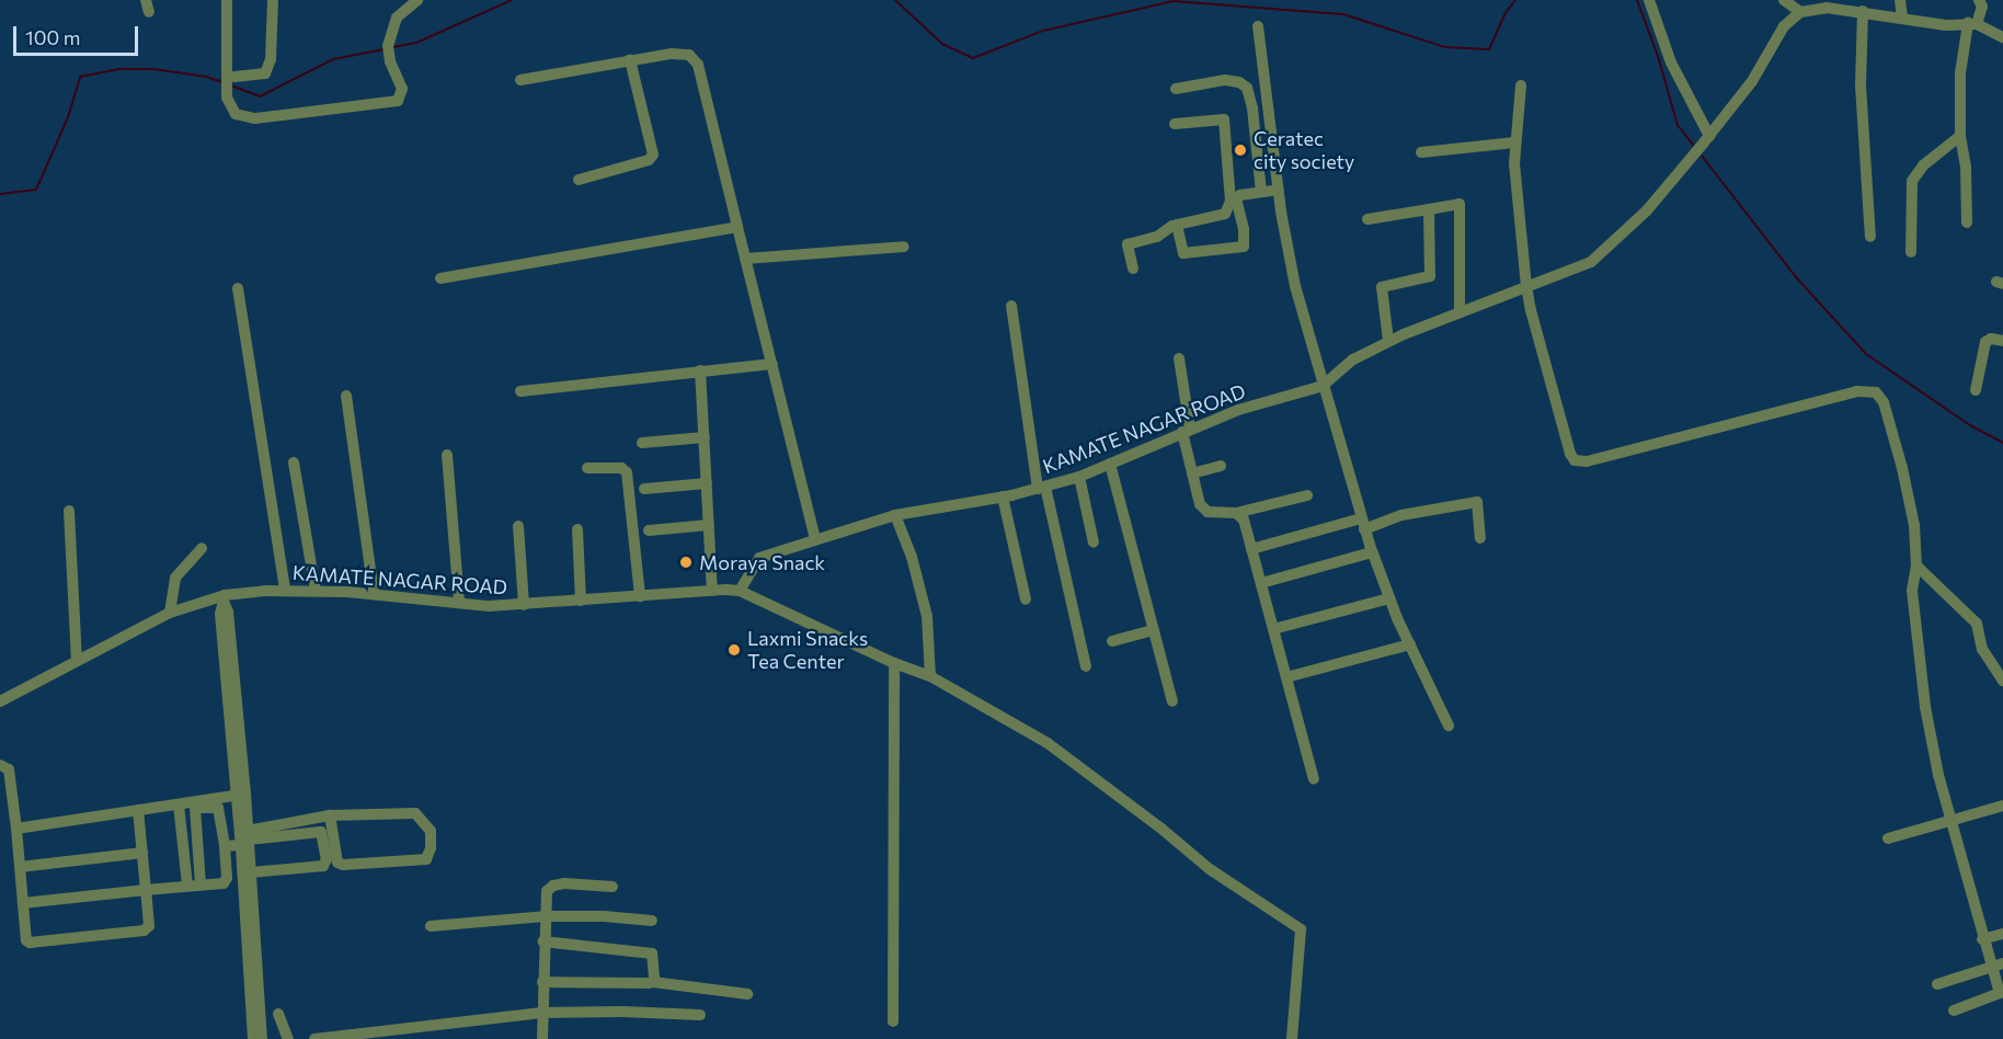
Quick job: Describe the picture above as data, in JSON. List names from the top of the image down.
{
  "streets": {
    "street": ["KAMATE NAGAR ROAD"]
  },
  "places": ["Ceratec city society", "Moraya Snack", "Laxmi Snacks Tea Center"],
  "scale_bar": "100 m"
}
